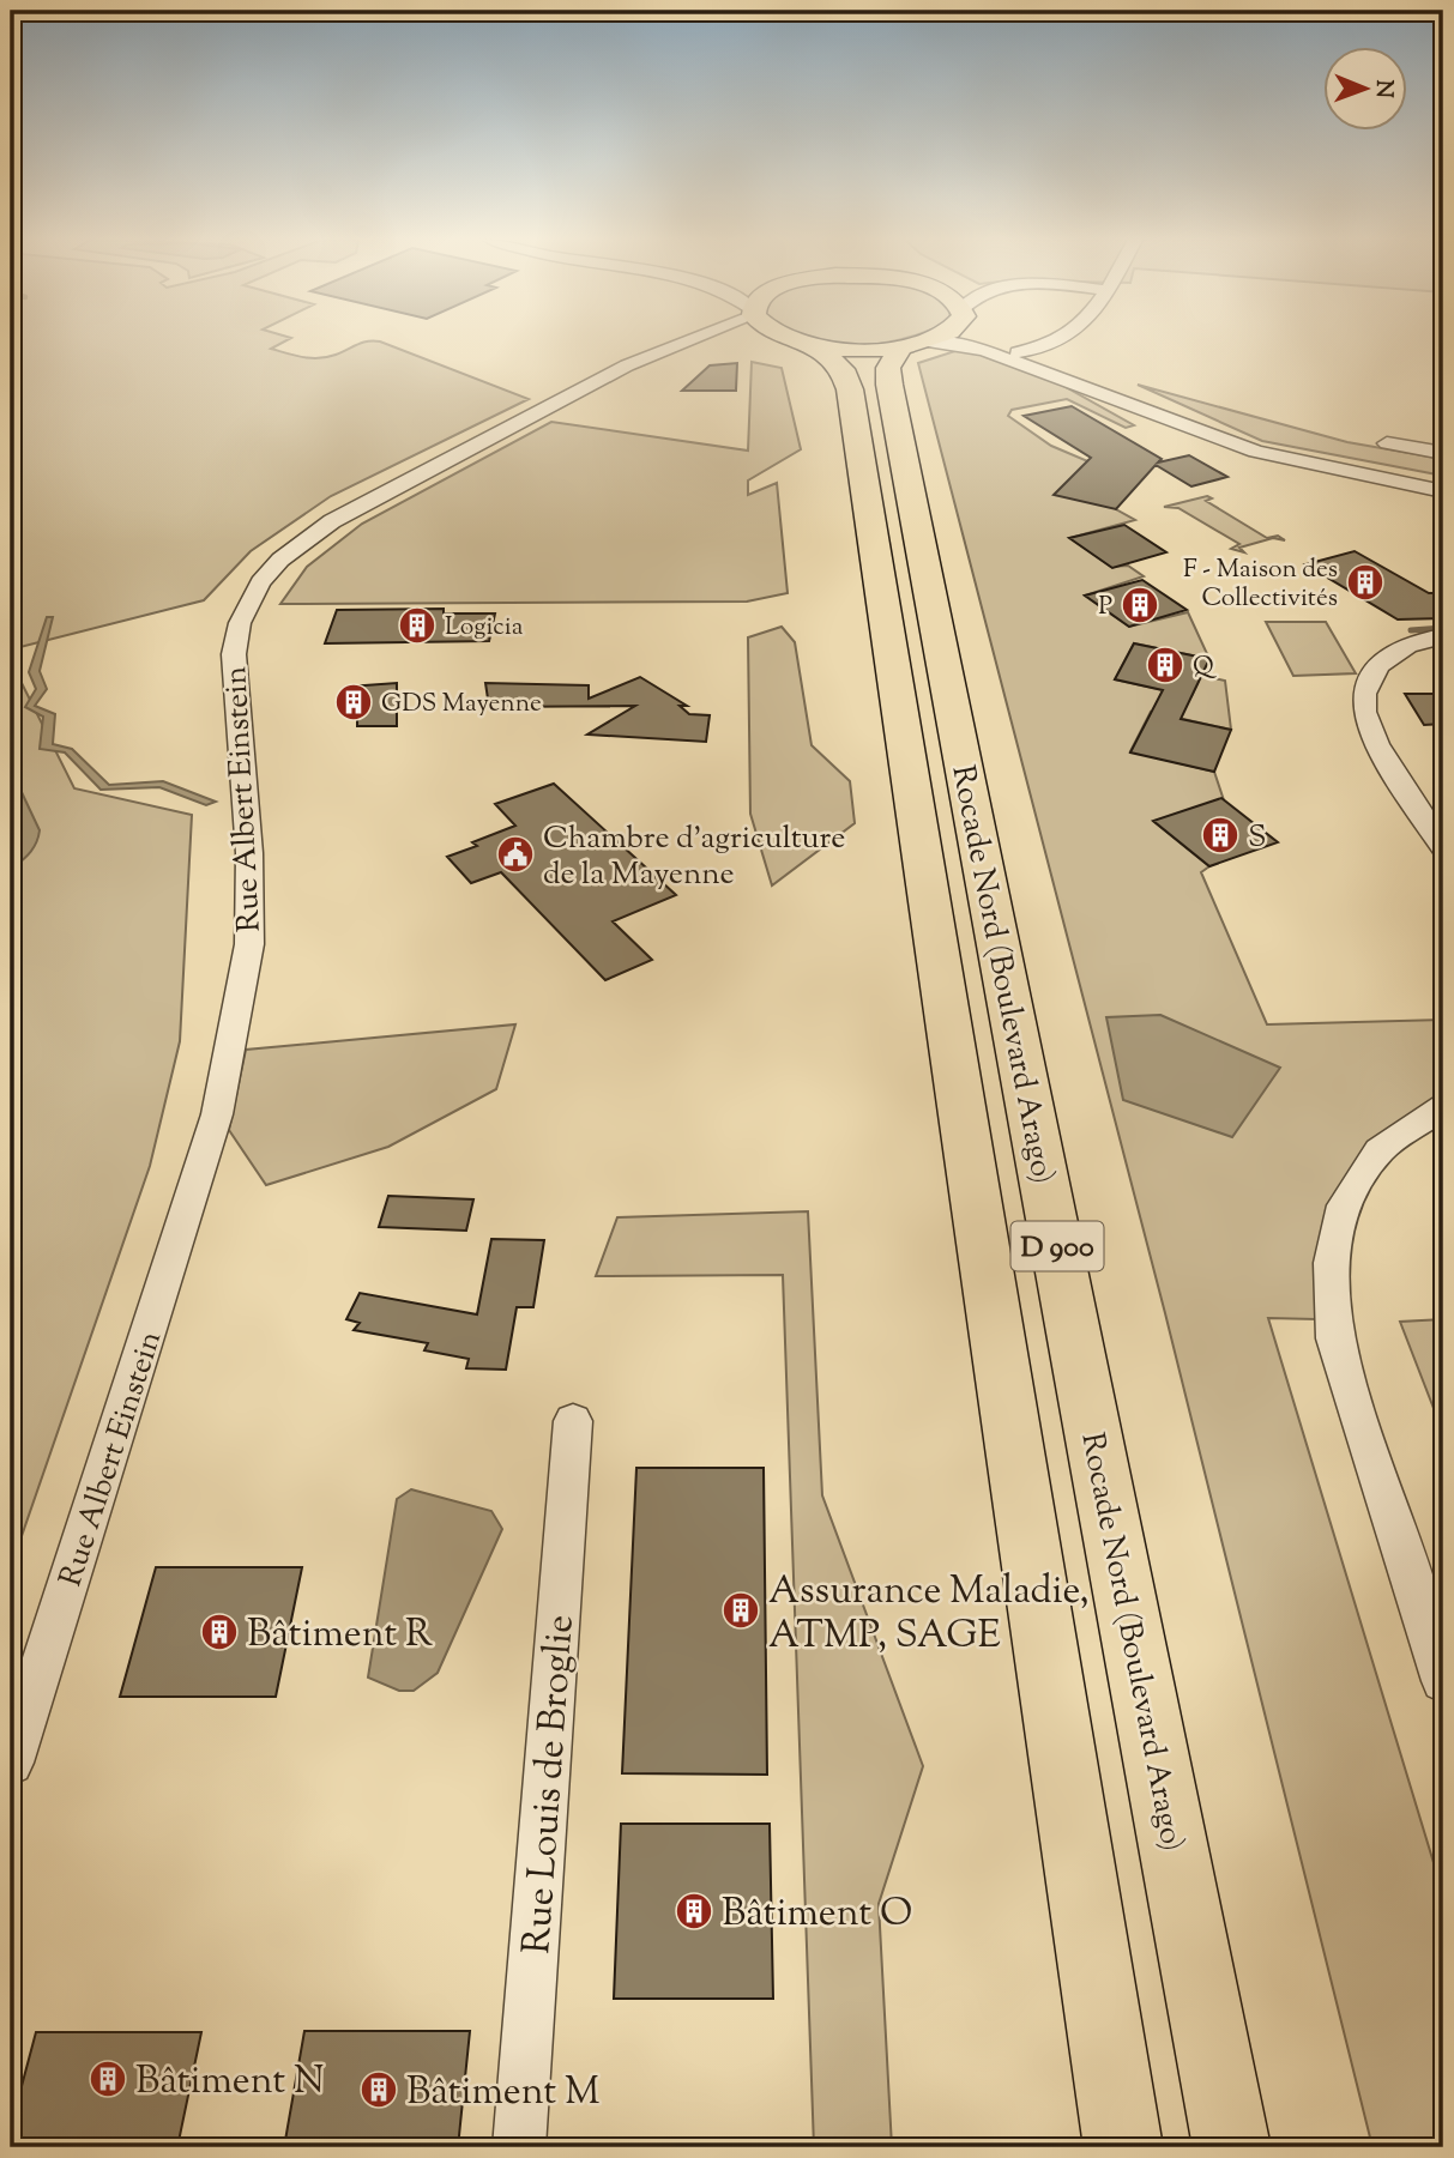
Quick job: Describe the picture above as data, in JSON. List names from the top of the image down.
{
  "streets": {
    "main road": ["Rocade Nord (Boulevard Arago)", "D 900"],
    "street": ["Rue Albert Einstein", "Rue Louis de Broglie"]
  },
  "crossings": [
    ["Rue Albert Einstein", "D 900"]
  ],
  "places": {
    "building": [
      "F - Maison des Collectivités",
      "P",
      "Logicia",
      "Q",
      "GDS Mayenne",
      "S",
      "Assurance Maladie, ATMP, SAGE",
      "Bâtiment R",
      "Bâtiment O",
      "Bâtiment N",
      "Bâtiment M"
    ],
    "public building": ["Chambre d'agriculture de la Mayenne"]
  },
  "north": "right"
}
